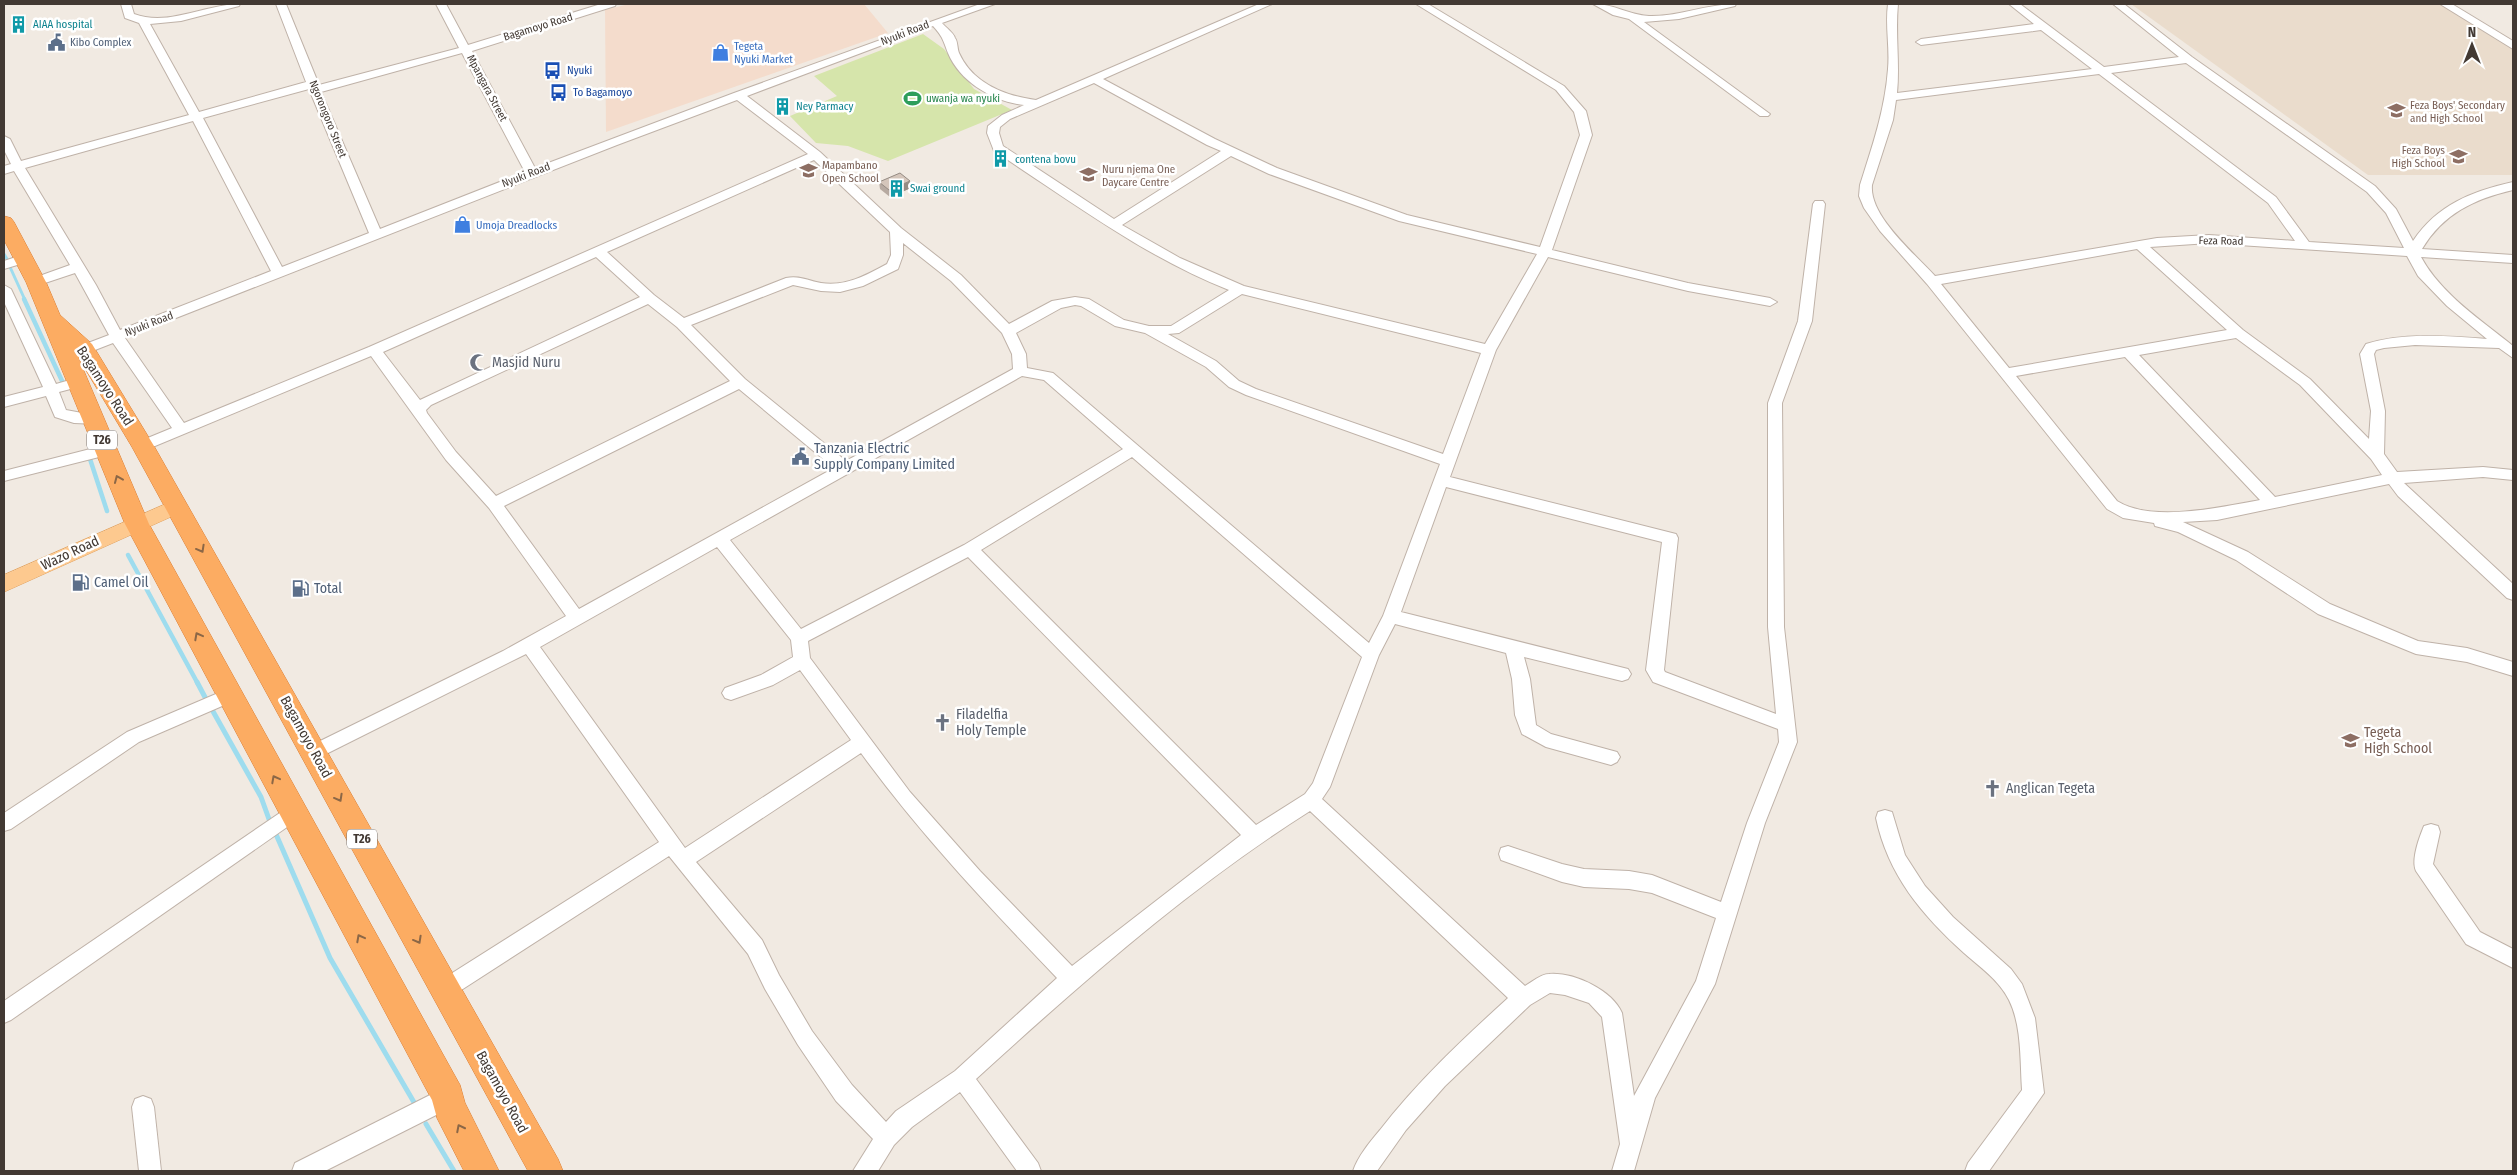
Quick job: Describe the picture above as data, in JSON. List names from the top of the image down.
{
  "streets": {
    "highway": ["Bagamoyo Road", "T26"],
    "main road": ["Wazo Road"],
    "street": [
      "Nyuki Road",
      "Mpangara Street",
      "Ngorongoro Street",
      "Feza Road"
    ]
  },
  "crossings": [
    ["Bagamoyo Road", "Nyuki Road"],
    ["Bagamoyo Road", "Mpangara Street"],
    ["Bagamoyo Road", "Ngorongoro Street"],
    ["Bagamoyo Road", "Wazo Road"],
    ["Nyuki Road", "Mpangara Street"],
    ["Nyuki Road", "Ngorongoro Street"]
  ],
  "places": {
    "building": [
      "AIAA hospital",
      "Ney Parmacy",
      "contena bovu",
      "Swai ground"
    ],
    "public building": ["Kibo Complex", "Tanzania Electric Supply Company Limited"],
    "shop": ["Tegeta Nyuki Market", "Umoja Dreadlocks"],
    "bus stop": ["Nyuki", "To Bagamoyo"],
    "sports": ["uwanja wa nyuki"],
    "school or university": [
      "Feza Boys' Secondary and High School",
      "Feza Boys High School",
      "Mapambano Open School",
      "Nuru njema One Daycare Centre",
      "Tegeta High School"
    ],
    "mosque": ["Masjid Nuru"],
    "fuel station": ["Camel Oil", "Total"],
    "church": ["Filadelfia Holy Temple", "Anglican Tegeta"]
  },
  "north": "top"
}
